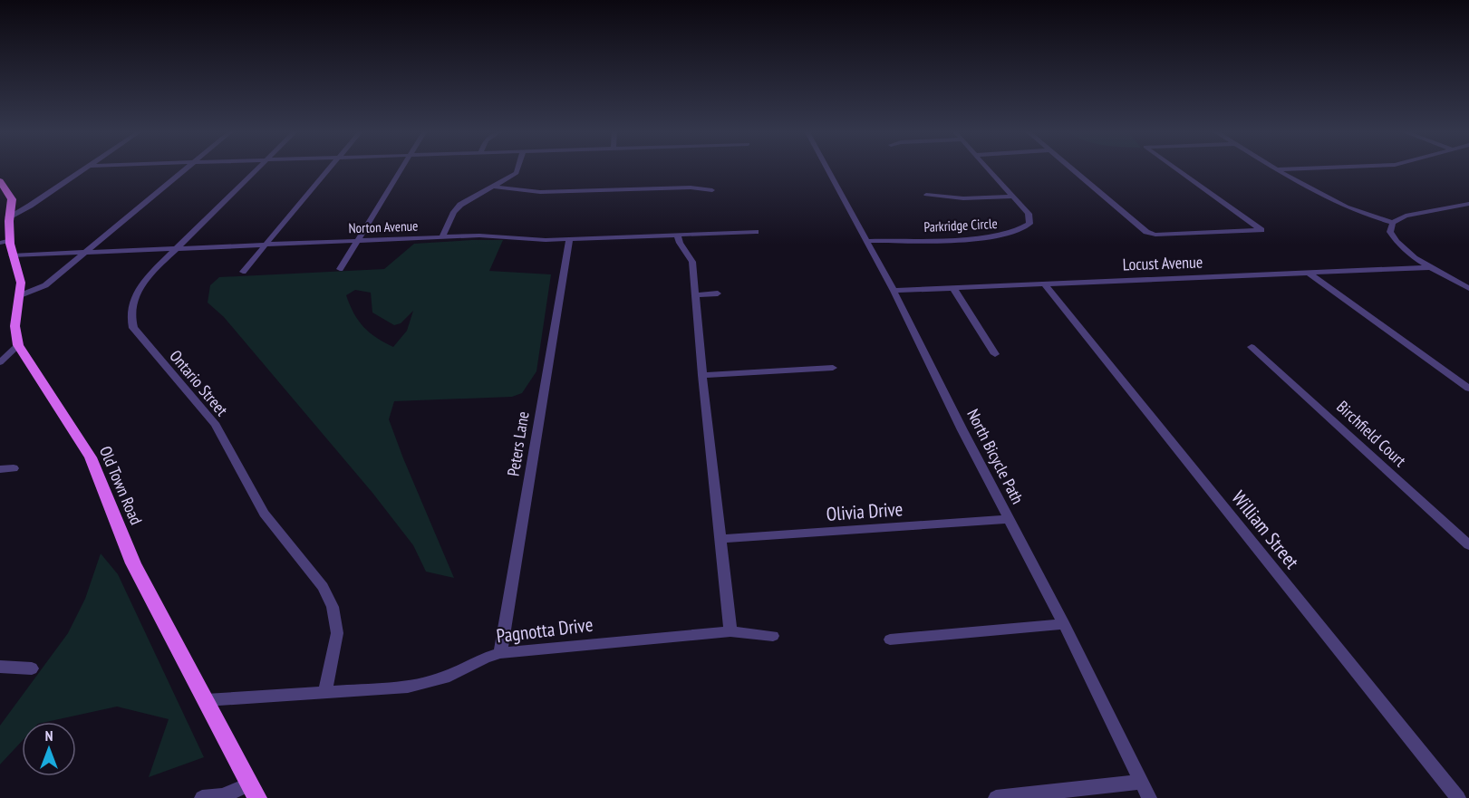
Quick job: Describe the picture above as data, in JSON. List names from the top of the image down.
{
  "streets": {
    "main road": ["Old Town Road"],
    "street": [
      "Parkridge Circle",
      "Norton Avenue",
      "Locust Avenue",
      "Ontario Street",
      "Birchfield Court",
      "Peters Lane",
      "North Bicycle Path",
      "Olivia Drive",
      "William Street",
      "Pagnotta Drive"
    ]
  },
  "crossings": [
    ["Parkridge Circle", "North Bicycle Path"],
    ["Norton Avenue", "Ontario Street"],
    ["Norton Avenue", "Peters Lane"],
    ["Norton Avenue", "Old Town Road"],
    ["Locust Avenue", "North Bicycle Path"],
    ["Locust Avenue", "William Street"],
    ["Ontario Street", "Pagnotta Drive"],
    ["Peters Lane", "Pagnotta Drive"],
    ["North Bicycle Path", "Olivia Drive"],
    ["Old Town Road", "Pagnotta Drive"]
  ],
  "north": "top"
}
